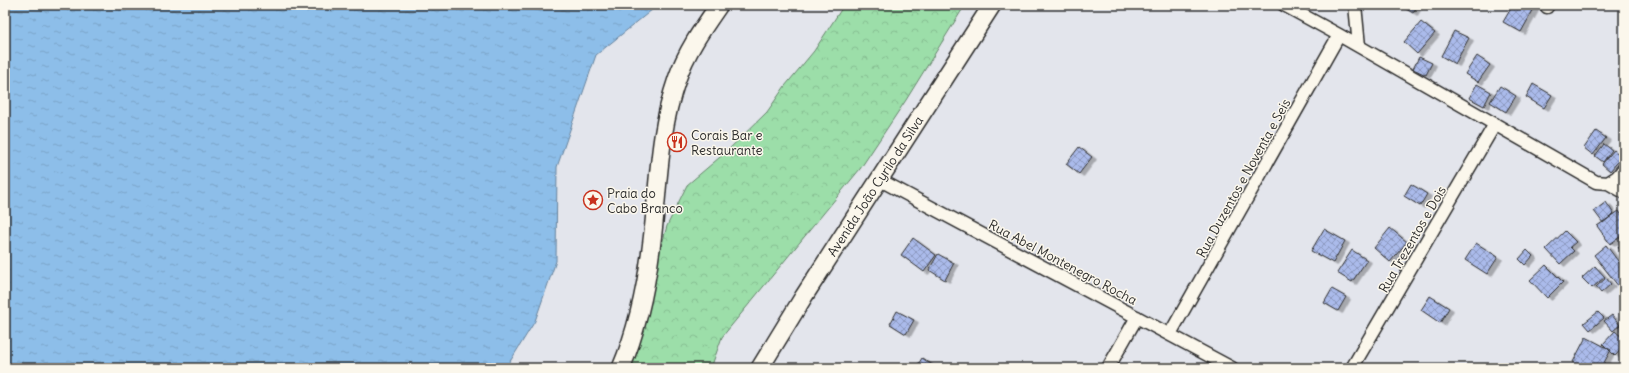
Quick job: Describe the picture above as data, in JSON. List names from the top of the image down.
{
  "streets": {
    "street": [
      "Rua Duzentos e Noventa e Seis",
      "Avenida João Cyrilo da Silva",
      "Rua Trezentos e Dois",
      "Rua Abel Montenegro Rocha"
    ]
  },
  "crossings": [
    ["Rua Duzentos e Noventa e Seis", "Rua Abel Montenegro Rocha"],
    ["Avenida João Cyrilo da Silva", "Rua Abel Montenegro Rocha"]
  ],
  "places": {
    "restaurant": ["Corais Bar e Restaurante"],
    "place": ["Praia do Cabo Branco"]
  }
}
